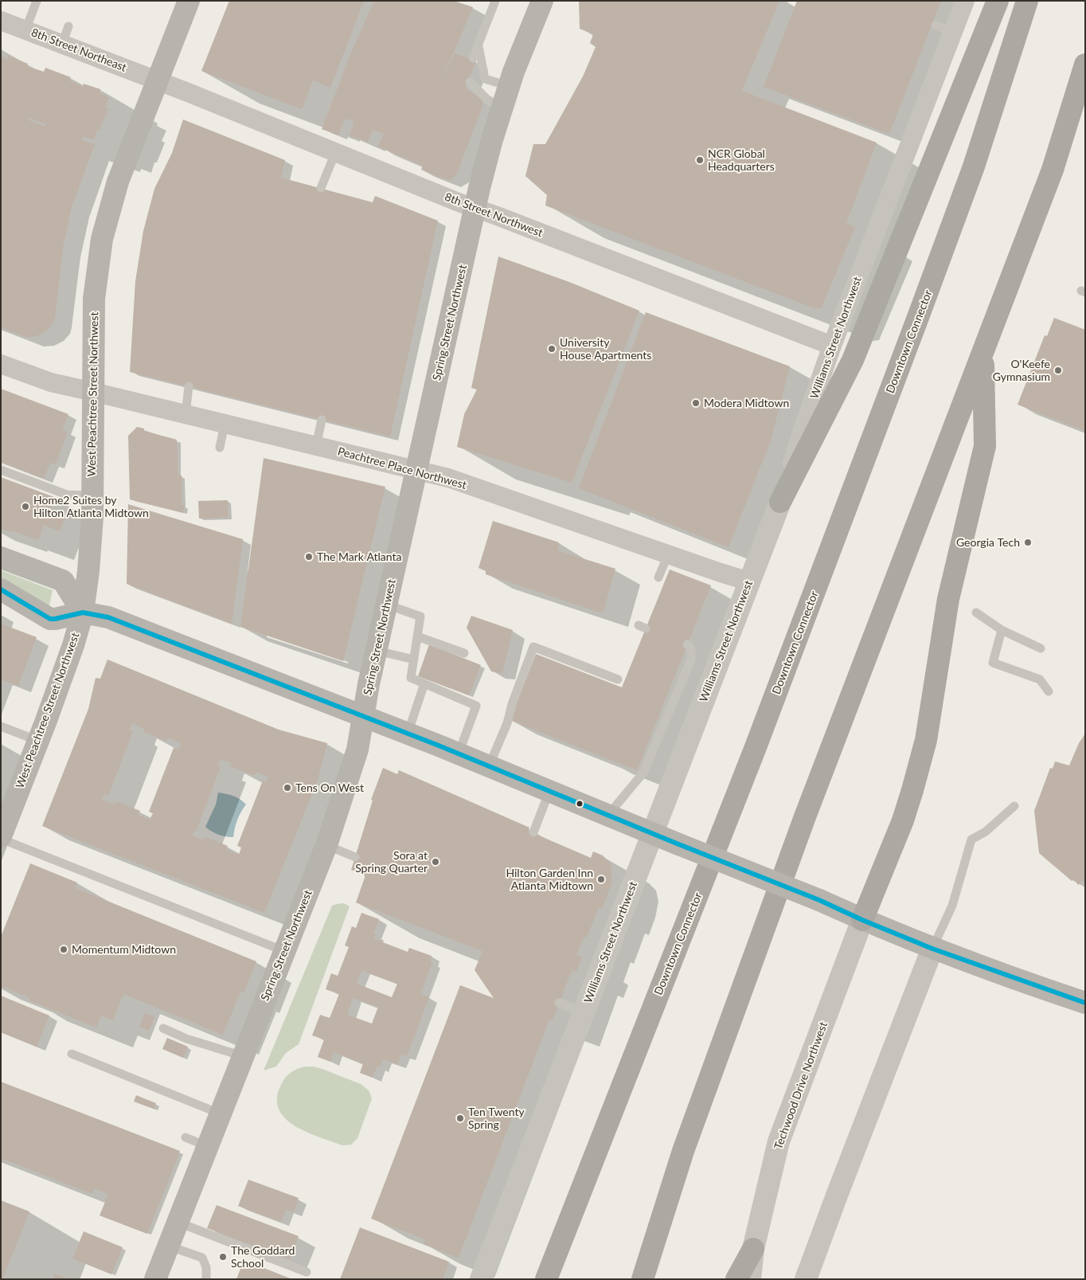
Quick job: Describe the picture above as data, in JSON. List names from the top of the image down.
{
  "streets": {
    "highway": ["Downtown Connector"],
    "main road": ["Spring Street Northwest", "West Peachtree Street Northwest"],
    "street": [
      "8th Street Northeast",
      "8th Street Northwest",
      "Williams Street Northwest",
      "Peachtree Place Northwest",
      "Techwood Drive Northwest"
    ]
  },
  "crossings": [
    ["8th Street Northeast", "8th Street Northwest"],
    ["8th Street Northeast", "West Peachtree Street Northwest"],
    ["8th Street Northwest", "Spring Street Northwest"],
    ["8th Street Northwest", "Williams Street Northwest"],
    ["8th Street Northwest", "West Peachtree Street Northwest"],
    ["Spring Street Northwest", "Peachtree Place Northwest"],
    ["Williams Street Northwest", "Peachtree Place Northwest"],
    ["West Peachtree Street Northwest", "Peachtree Place Northwest"]
  ],
  "places": [
    "NCR Global Headquarters",
    "University House Apartments",
    "O'Keefe Gymnasium",
    "Modera Midtown",
    "Home2 Suites by Hilton Atlanta Midtown",
    "Georgia Tech",
    "The Mark Atlanta",
    "Tens On West",
    "Sora at Spring Quarter",
    "Hilton Garden Inn Atlanta Midtown",
    "Momentum Midtown",
    "Ten Twenty Spring",
    "The Goddard School"
  ]
}
